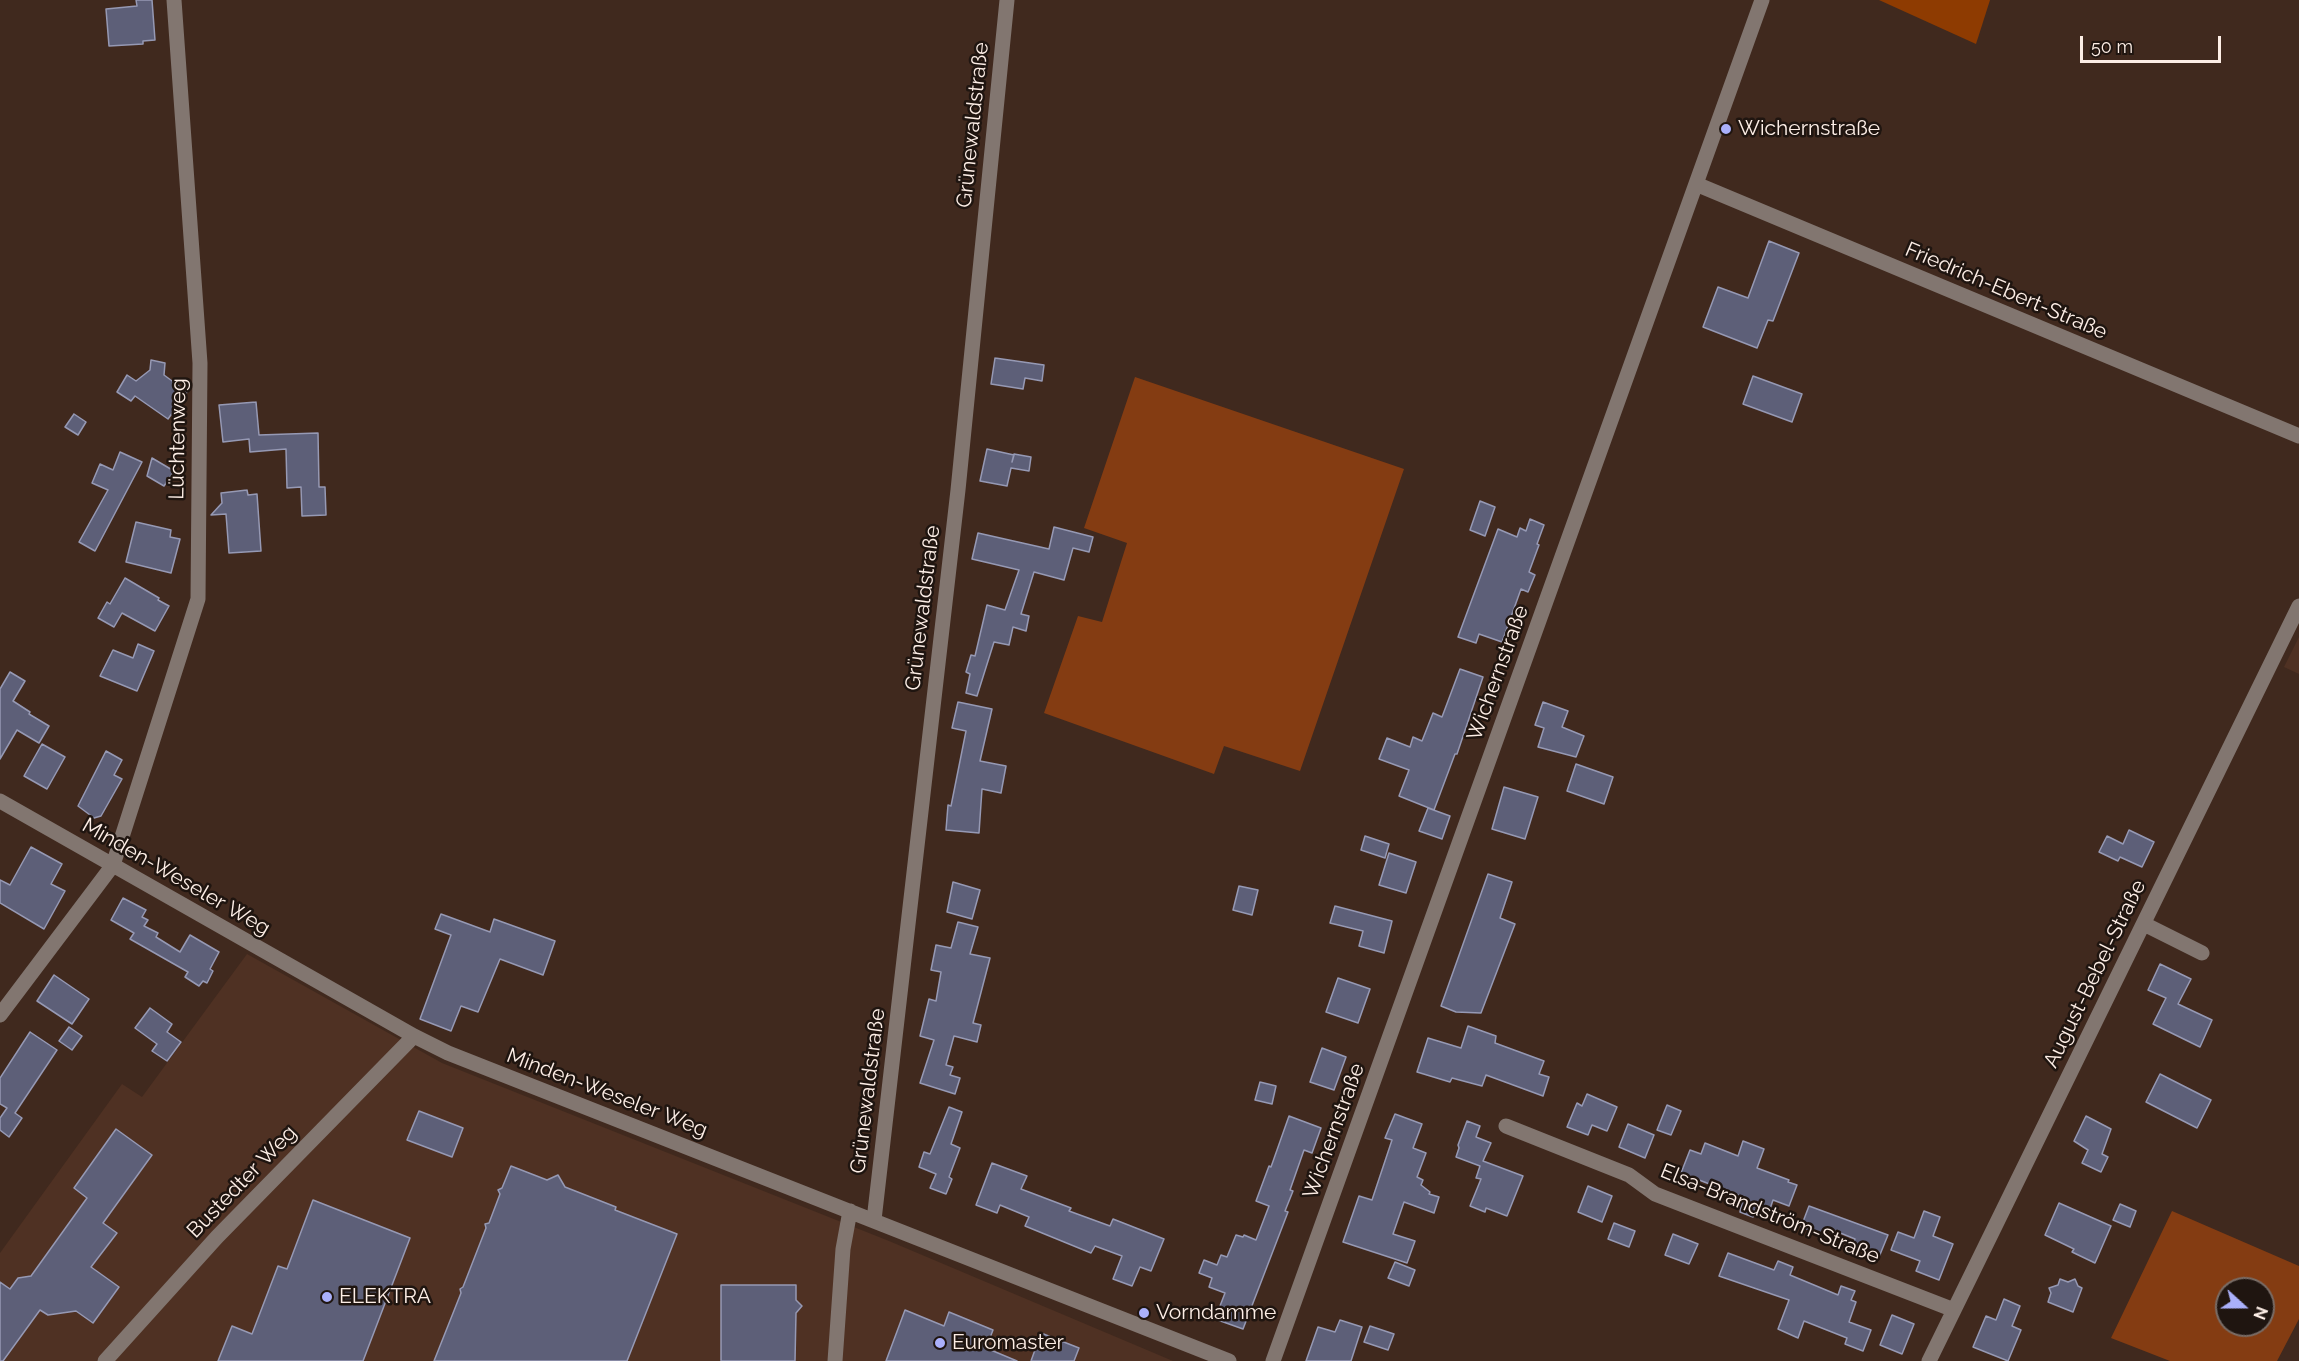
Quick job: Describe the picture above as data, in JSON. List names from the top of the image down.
{
  "streets": {
    "street": [
      "Grünewaldstraße",
      "Friedrich-Ebert-Straße",
      "Lüchtenweg",
      "Wichernstraße",
      "Minden-Weseler Weg",
      "August-Bebel-Straße",
      "Bustedter Weg",
      "Elsa-Brandström-Straße"
    ]
  },
  "crossings": [
    ["Grünewaldstraße", "Minden-Weseler Weg"],
    ["Friedrich-Ebert-Straße", "Wichernstraße"],
    ["Lüchtenweg", "Minden-Weseler Weg"],
    ["Minden-Weseler Weg", "Bustedter Weg"],
    ["August-Bebel-Straße", "Elsa-Brandström-Straße"]
  ],
  "places": [
    "Wichernstraße",
    "ELEKTRA",
    "Vorndamme",
    "Euromaster"
  ],
  "scale_bar": "50 m",
  "north": "right"
}
